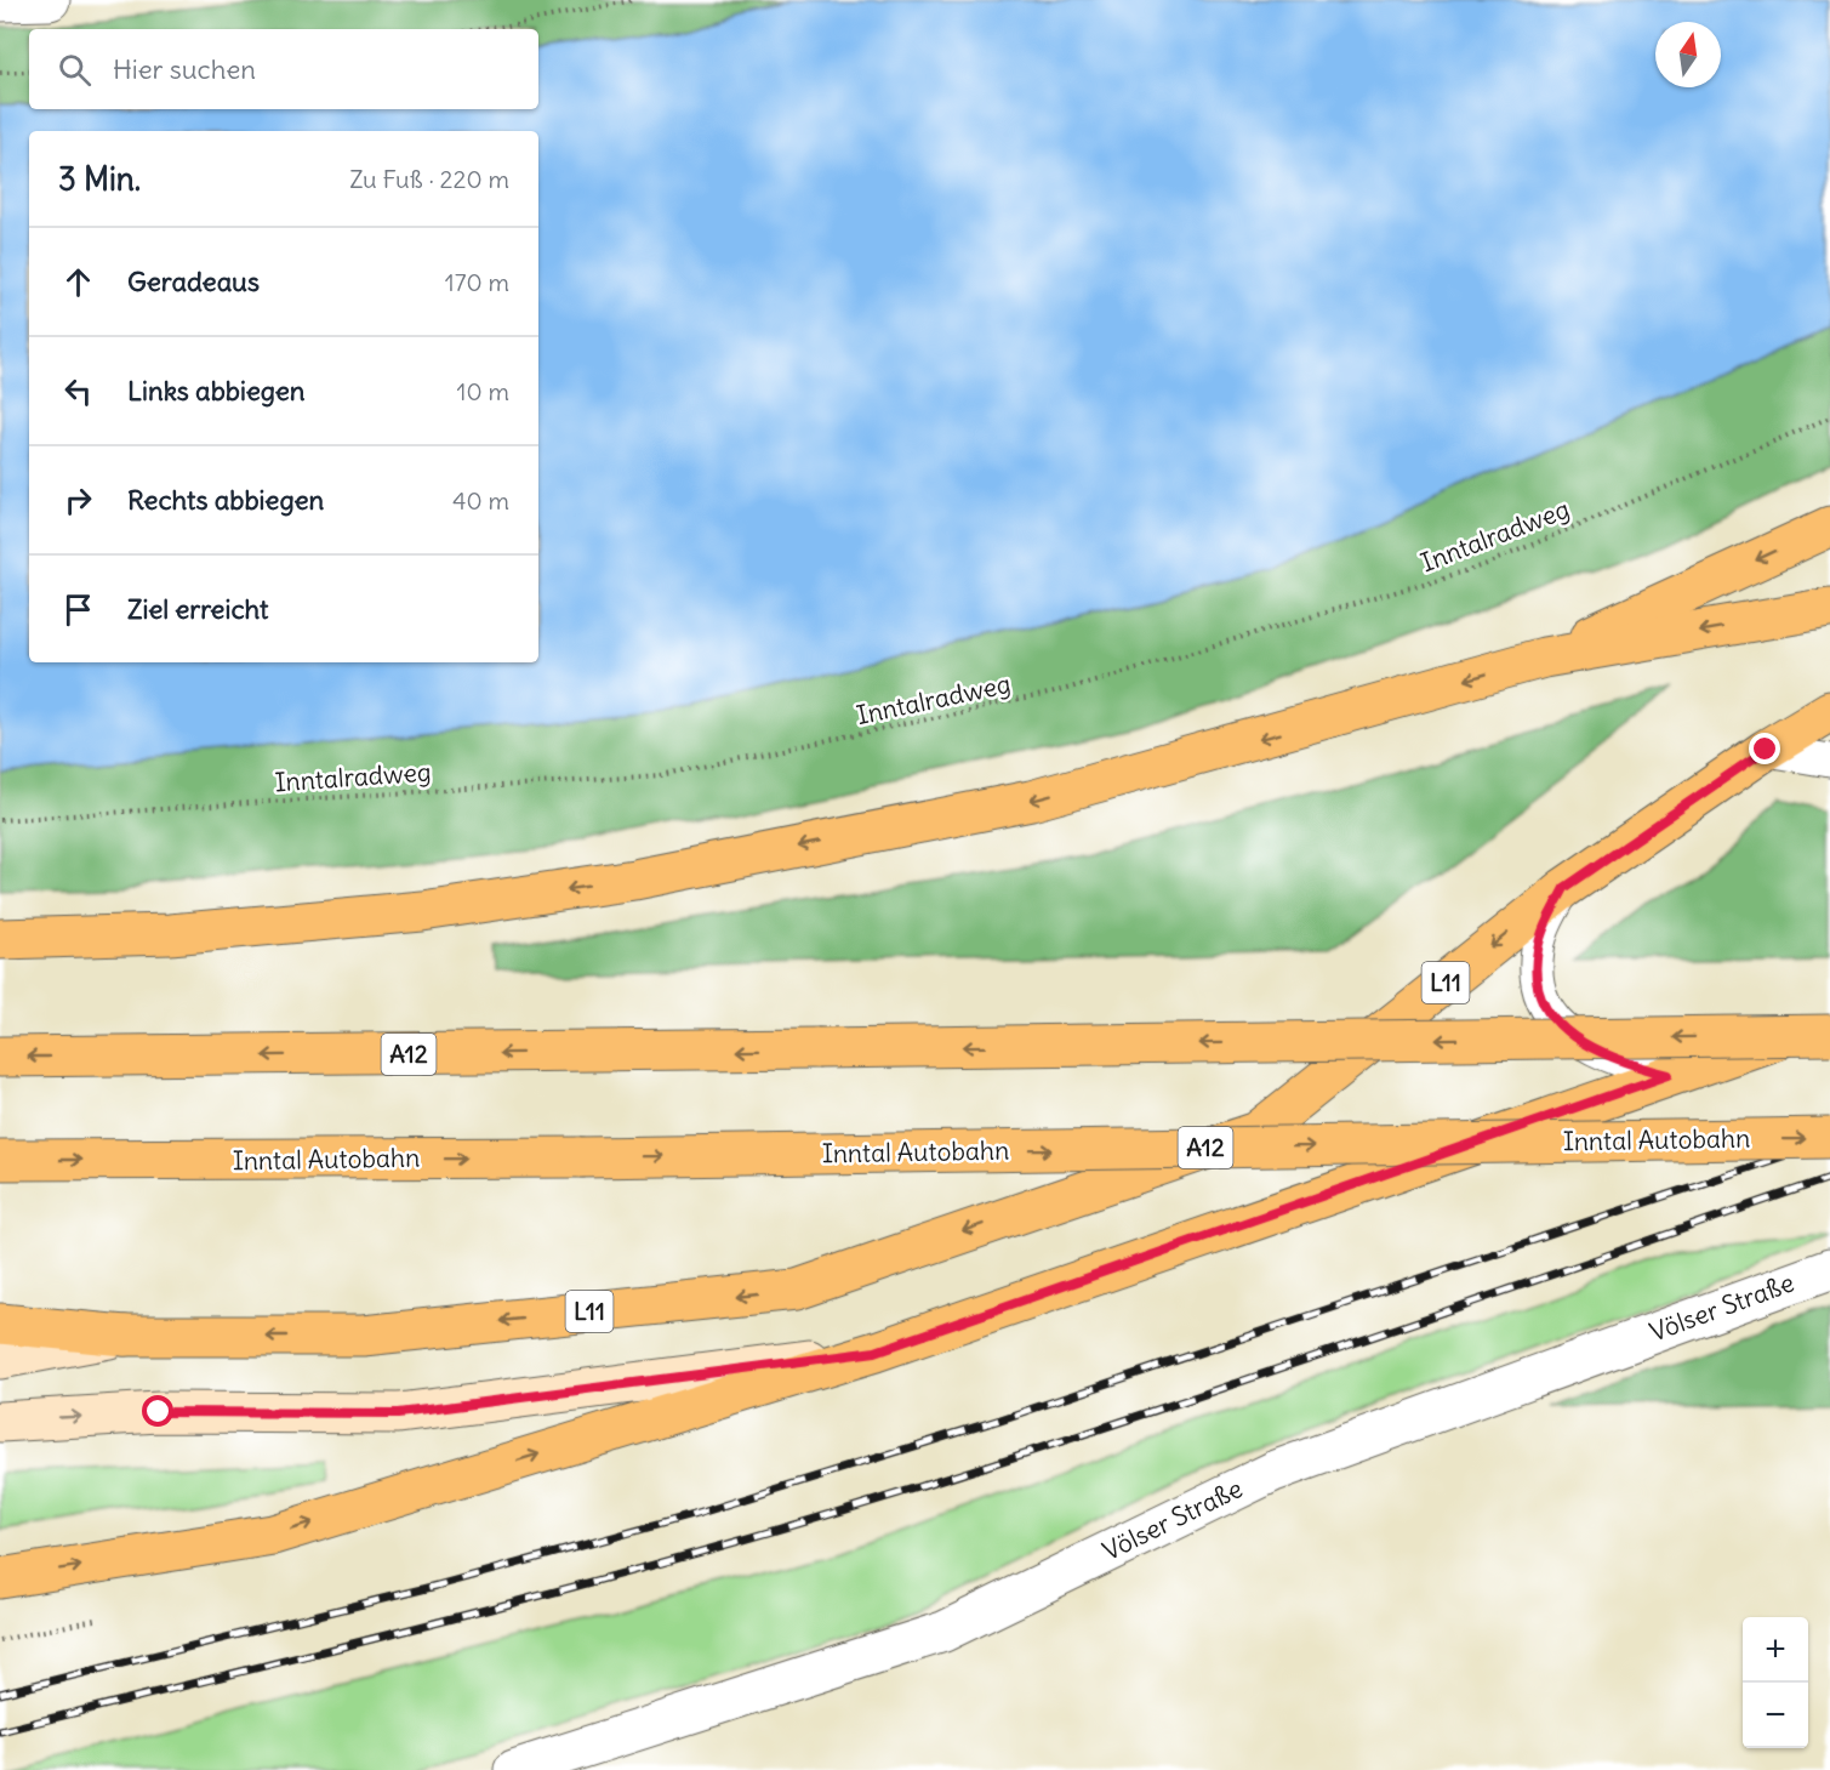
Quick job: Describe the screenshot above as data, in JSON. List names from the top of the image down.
{
  "streets": {
    "main road": ["L11", "A12", "Inntal Autobahn"],
    "street": ["Völser Straße"],
    "path": ["Inntalradweg"]
  },
  "north": "top",
  "page": {
    "search": "Hier suchen",
    "heading": ["3 Min.", "Zu Fuß · 220 m"],
    "list": [
      ["Geradeaus", "170 m"],
      ["Links abbiegen", "10 m"],
      ["Rechts abbiegen", "40 m"],
      "Ziel erreicht"
    ],
    "map_buttons": ["+", "−"]
  }
}
